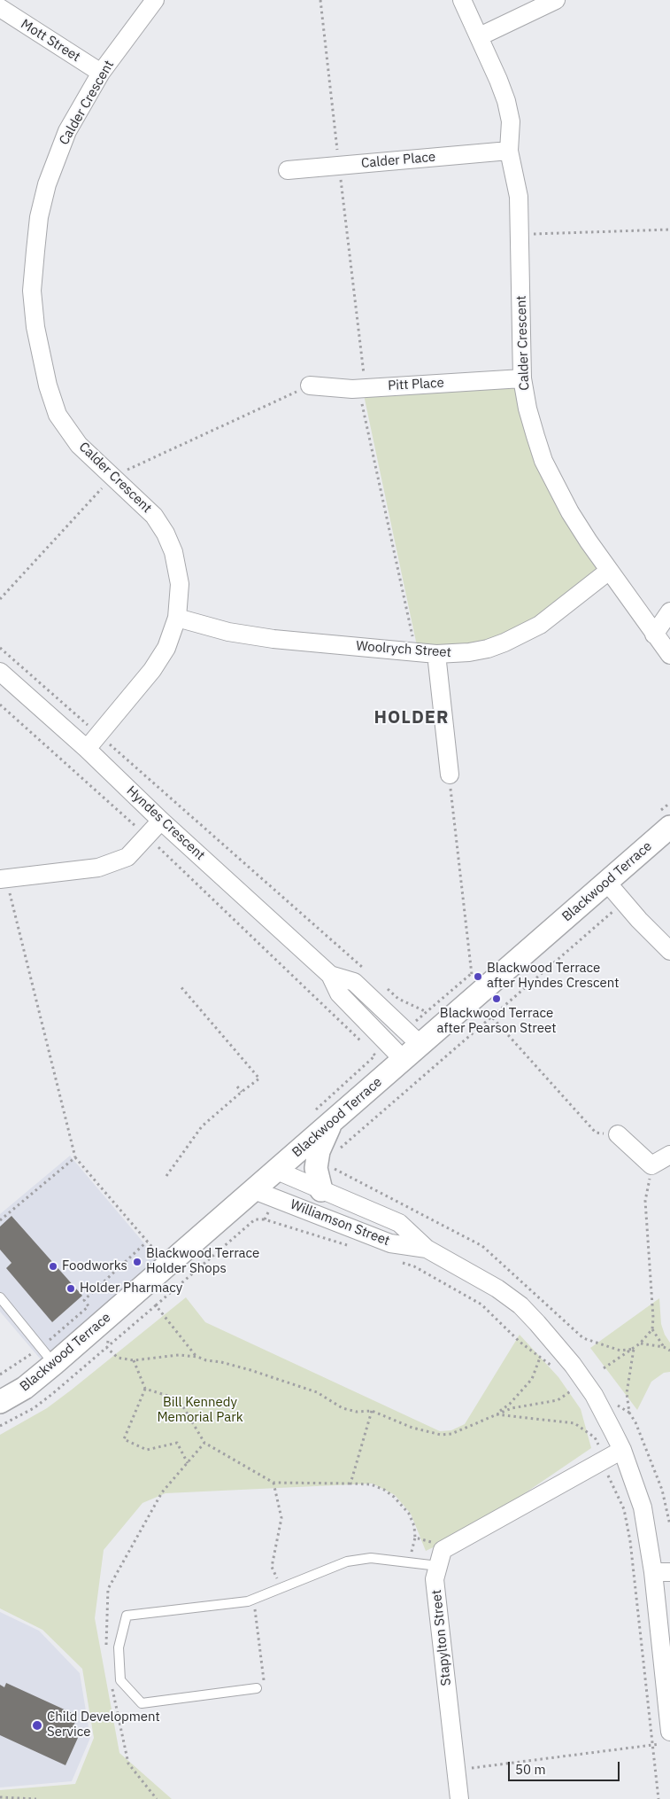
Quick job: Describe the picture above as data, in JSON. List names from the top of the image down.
{
  "streets": {
    "street": [
      "Mott Street",
      "Calder Crescent",
      "Calder Place",
      "Pitt Place",
      "Woolrych Street",
      "Hyndes Crescent",
      "Blackwood Terrace",
      "Williamson Street",
      "Stapylton Street"
    ]
  },
  "crossings": [
    ["Mott Street", "Calder Crescent"],
    ["Calder Crescent", "Calder Place"],
    ["Calder Crescent", "Pitt Place"],
    ["Calder Crescent", "Woolrych Street"],
    ["Calder Crescent", "Hyndes Crescent"],
    ["Hyndes Crescent", "Blackwood Terrace"],
    ["Blackwood Terrace", "Williamson Street"]
  ],
  "districts": ["HOLDER"],
  "parks": ["Bill Kennedy Memorial Park"],
  "places": [
    "Blackwood Terrace after Hyndes Crescent",
    "Blackwood Terrace after Pearson Street",
    "Blackwood Terrace Holder Shops",
    "Foodworks",
    "Holder Pharmacy",
    "Child Development Service"
  ],
  "scale_bar": "50 m"
}
